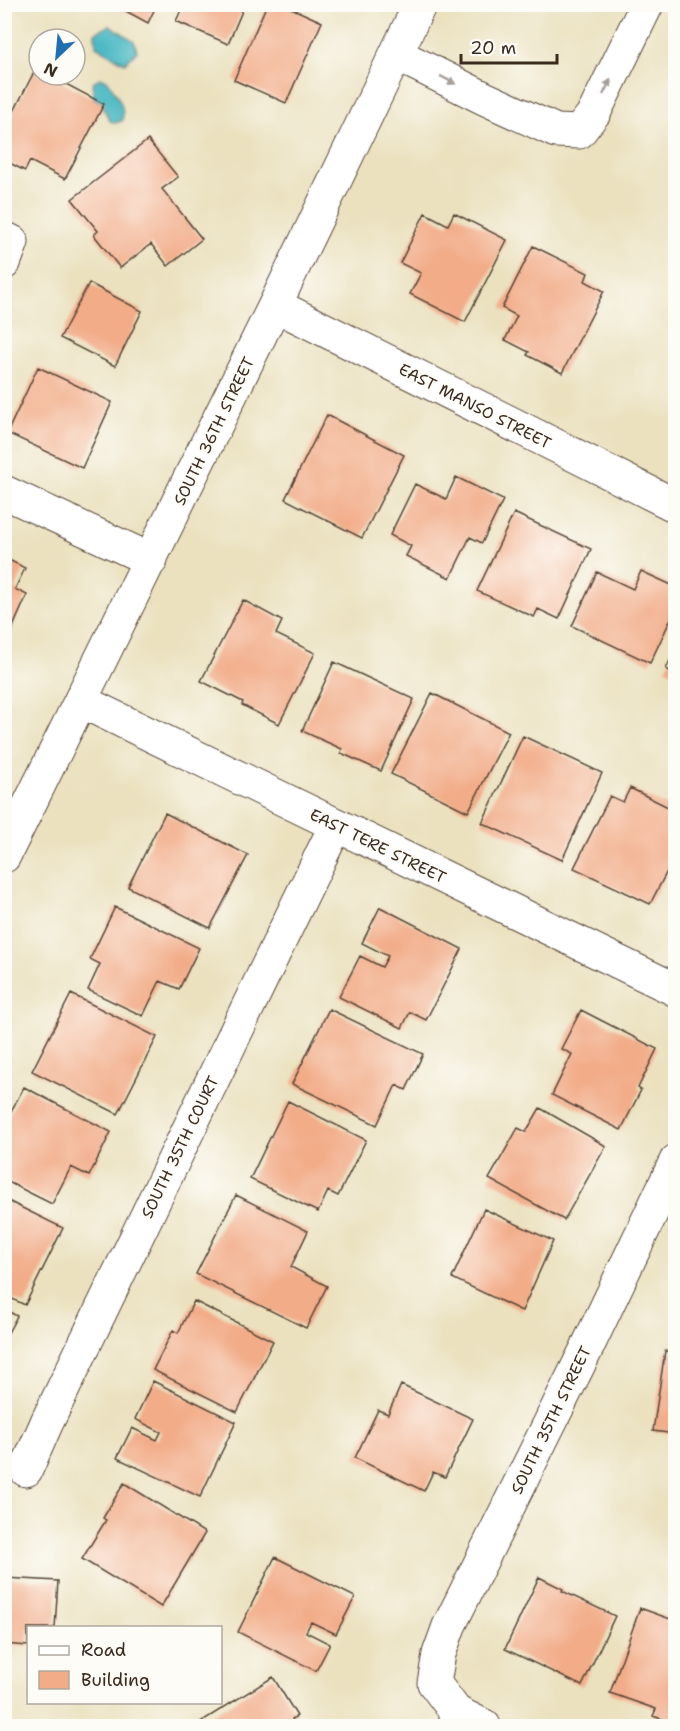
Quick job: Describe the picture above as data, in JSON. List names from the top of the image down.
{
  "streets": {
    "street": [
      "EAST MANSO STREET",
      "SOUTH 36TH STREET",
      "EAST TERE STREET",
      "SOUTH 35TH COURT",
      "SOUTH 35TH STREET"
    ]
  },
  "crossings": [
    ["EAST MANSO STREET", "SOUTH 36TH STREET"],
    ["SOUTH 36TH STREET", "EAST TERE STREET"],
    ["EAST TERE STREET", "SOUTH 35TH COURT"]
  ],
  "legend": ["Road", "Building"],
  "scale_bar": "20 m",
  "north": "bottom left"
}
